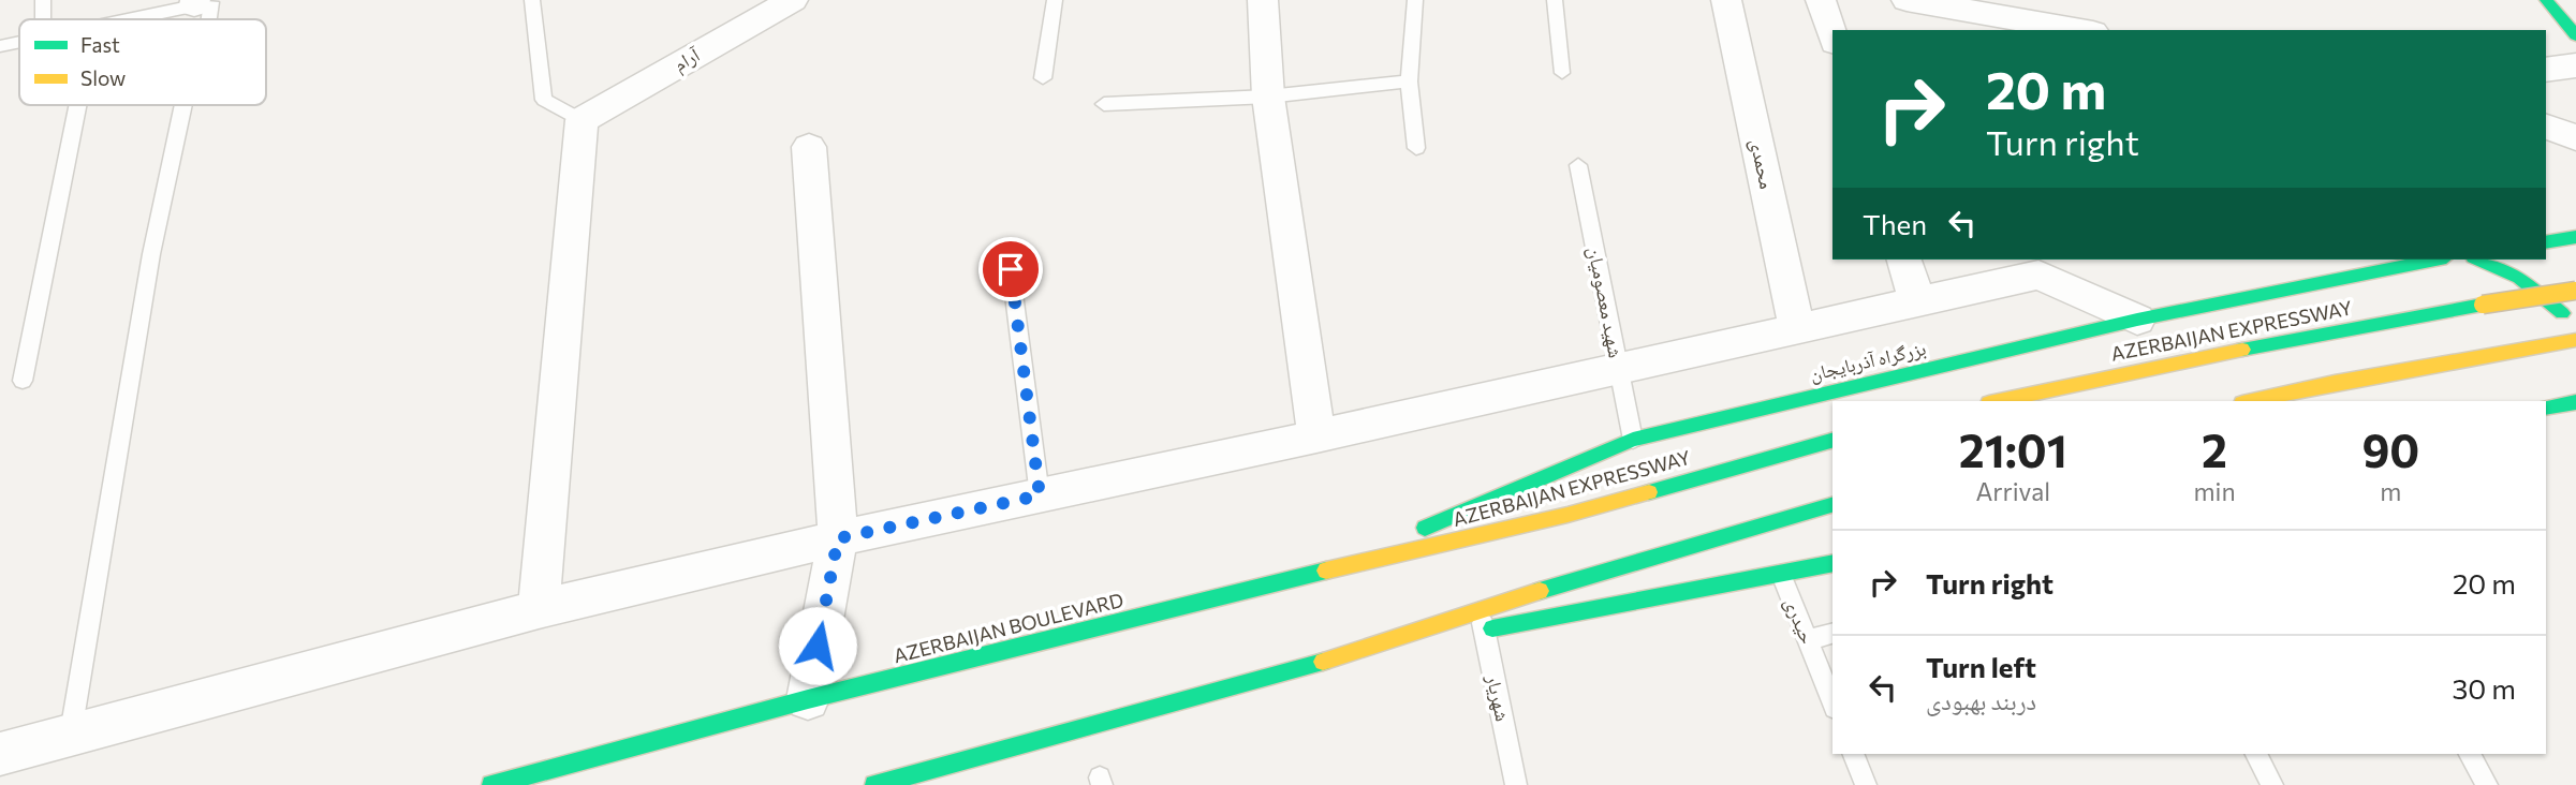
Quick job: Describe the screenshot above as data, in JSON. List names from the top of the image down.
{
  "streets": {
    "main road": ["AZERBAIJAN EXPRESSWAY", "بزرگراه آذربایجان", "AZERBAIJAN BOULEVARD"],
    "street": ["آرام", "محمدی"],
    "lane": ["شهید معصومیان", "حیدری", "شهریار"]
  },
  "crossings": [
    ["شهید معصومیان", "بزرگراه آذربایجان"],
    ["AZERBAIJAN EXPRESSWAY", "بزرگراه آذربایجان"],
    ["AZERBAIJAN EXPRESSWAY", "AZERBAIJAN BOULEVARD"],
    ["بزرگراه آذربایجان", "AZERBAIJAN BOULEVARD"]
  ],
  "legend": ["Fast", "Slow"],
  "page": {
    "turn": ["20 m", "Turn right"],
    "then": "Then",
    "eta": [
      "21:01",
      "Arrival",
      "2",
      "min",
      "90",
      "m"
    ],
    "list": [
      {
        "name": "Turn right",
        "value": "20 m"
      },
      {
        "name": "Turn left",
        "note": "دربند بهبودی",
        "value": "30 m"
      }
    ]
  }
}
